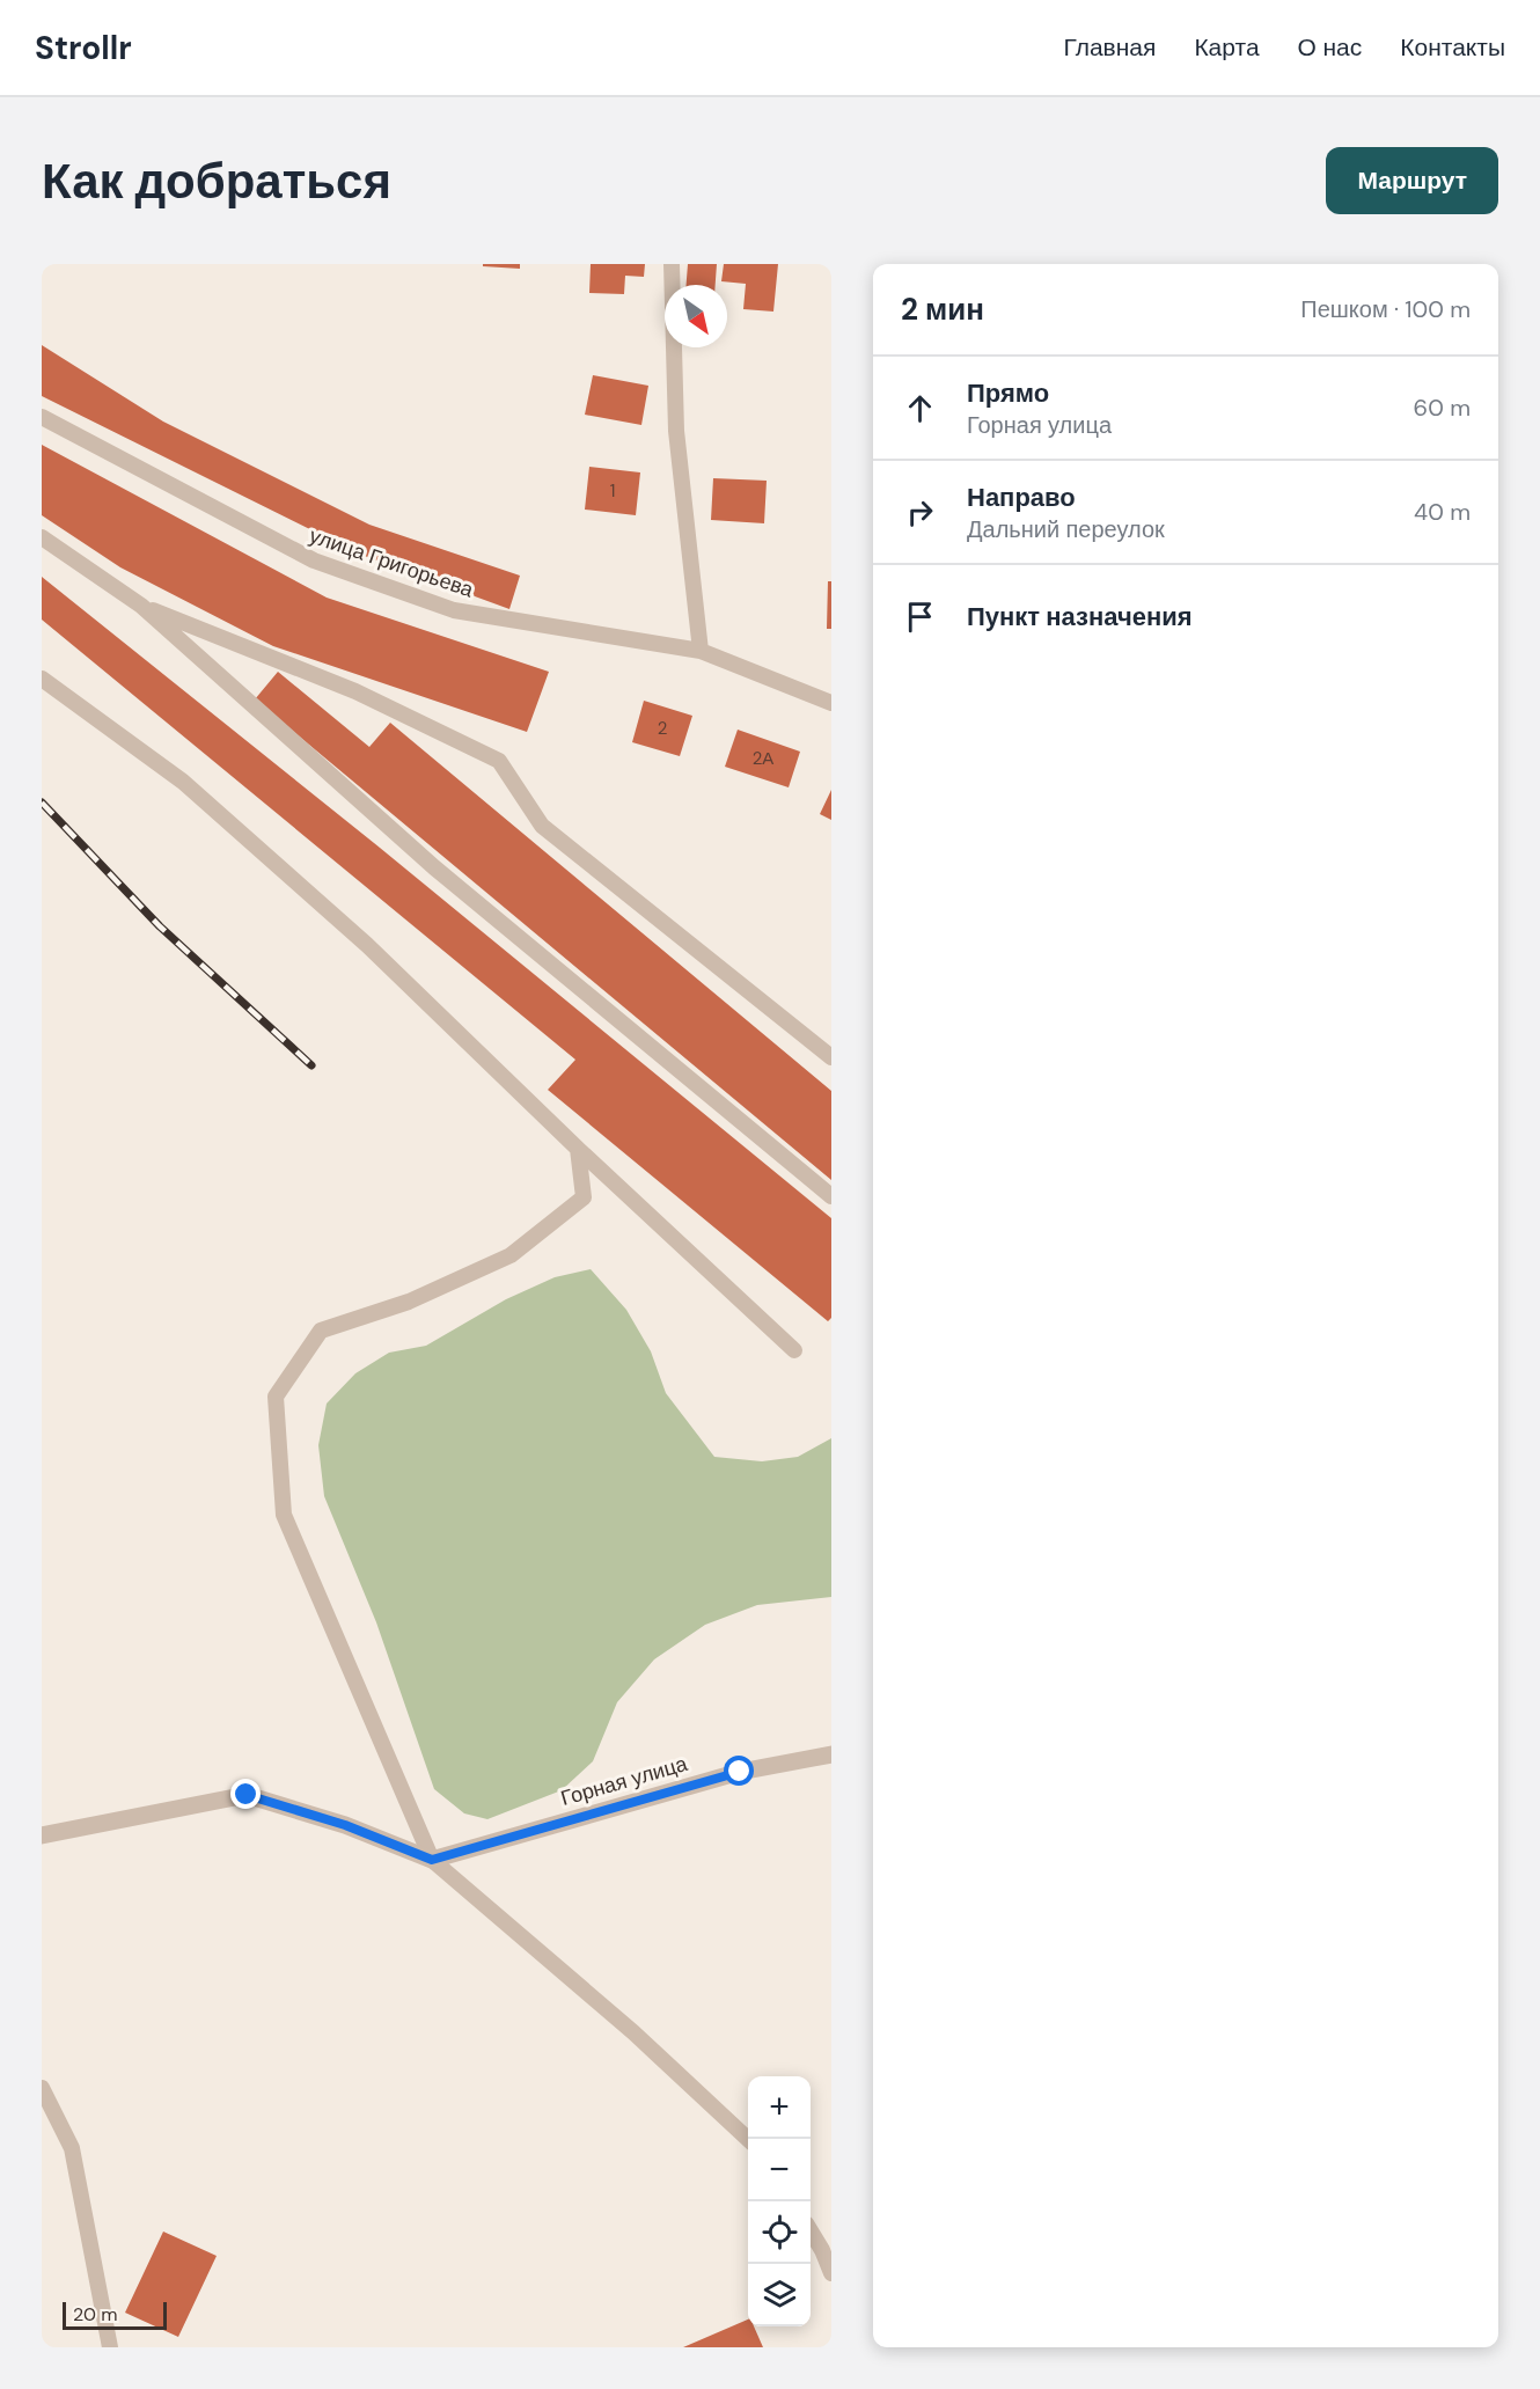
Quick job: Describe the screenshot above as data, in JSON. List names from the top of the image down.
{
  "streets": {
    "street": ["Горная улица"],
    "lane": ["улица Григорьева"]
  },
  "house_numbers": ["1", "2", "2А"],
  "scale_bar": "20 m",
  "north": "bottom right",
  "page": {
    "header": "Strollr",
    "nav": [
      "Главная",
      "Карта",
      "О нас",
      "Контакты"
    ],
    "buttons": "Маршрут",
    "title": "Как добраться",
    "heading": ["2 мин", "Пешком · 100 m"],
    "list": [
      ["Прямо", "Горная улица", "60 m"],
      ["Направо", "Дальний переулок", "40 m"],
      "Пункт назначения"
    ],
    "map_buttons": ["+", "−"],
    "scale": "20 m"
  }
}
